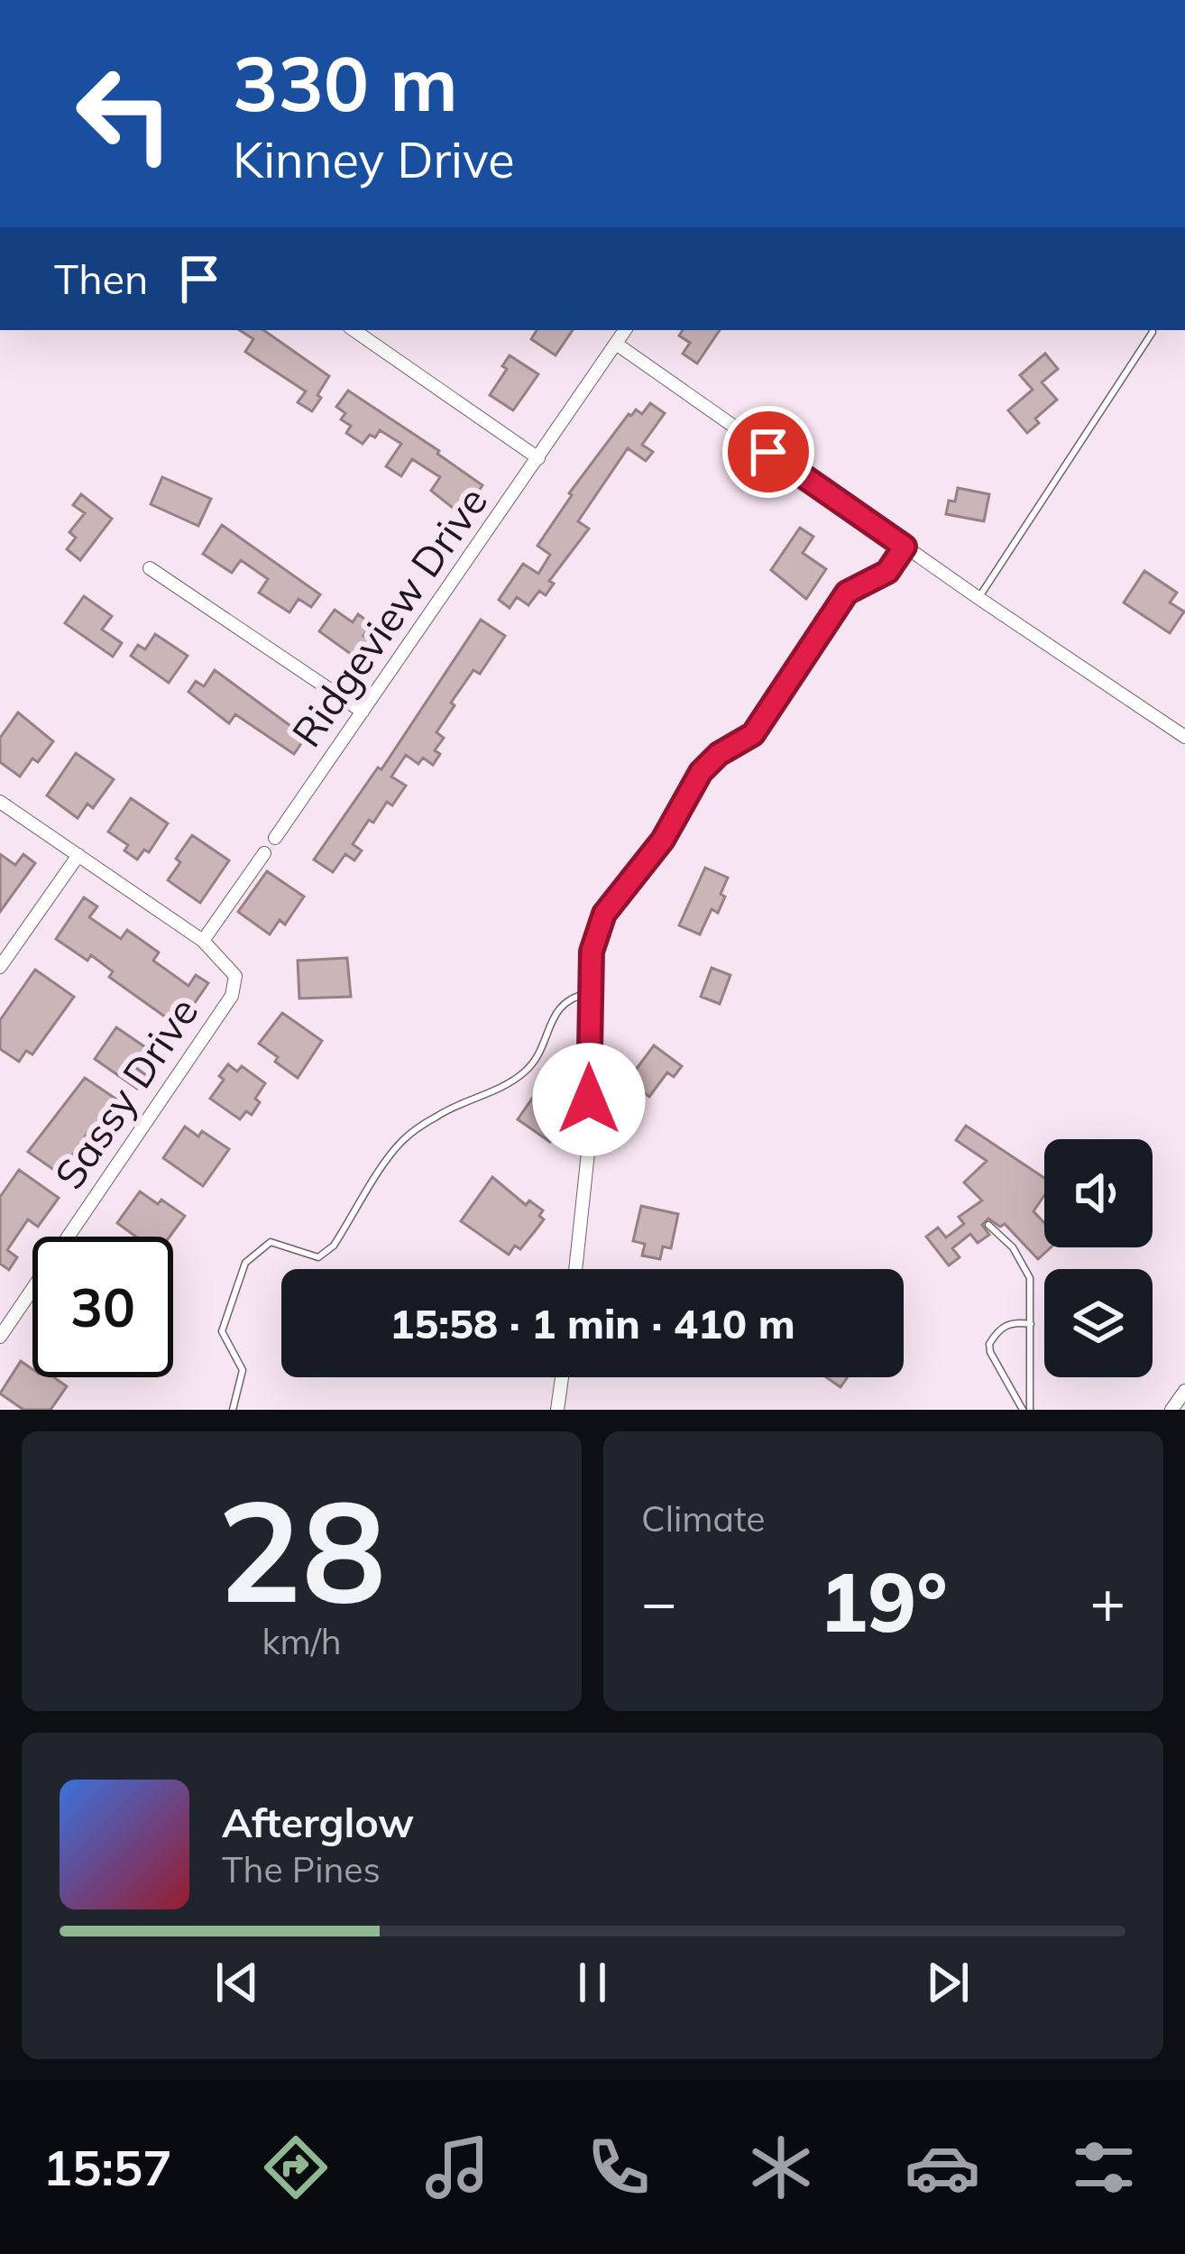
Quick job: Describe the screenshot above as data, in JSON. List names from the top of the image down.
{
  "streets": {
    "street": ["Ridgeview Drive", "Sassy Drive"]
  },
  "crossings": [
    ["Ridgeview Drive", "Sassy Drive"]
  ],
  "page": {
    "turn": ["330 m", "Kinney Drive"],
    "then": "Then",
    "limit": "30",
    "trip": "15:58 · 1 min · 410 m",
    "tile": [
      ["28", "km/h"],
      "Climate"
    ],
    "heat": ["−", "19°", "+"],
    "song": ["Afterglow", "The Pines"],
    "tabs": "15:57"
  }
}
